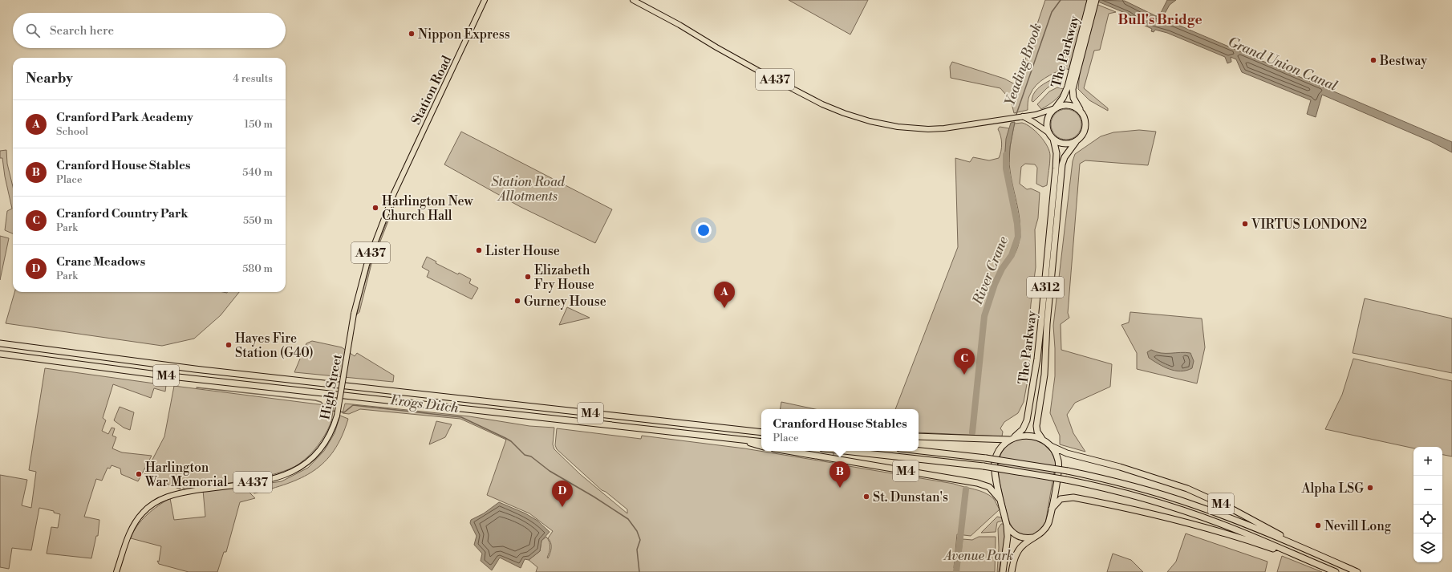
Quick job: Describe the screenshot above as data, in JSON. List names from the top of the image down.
{
  "streets": {
    "highway": ["The Parkway", "A312", "M4"],
    "main road": ["A437", "Station Road", "High Street"]
  },
  "crossings": [
    ["The Parkway", "A437"],
    ["The Parkway", "A312"],
    ["The Parkway", "M4"],
    ["Station Road", "High Street"],
    ["A312", "M4"]
  ],
  "districts": ["Bull's Bridge"],
  "water": [
    "Grand Union Canal",
    "Yeading Brook",
    "River Crane",
    "Frogs Ditch"
  ],
  "parks": ["Station Road Allotments", "Avenue Park"],
  "places": [
    "Nippon Express",
    "Bestway",
    "Harlington New Church Hall",
    "VIRTUS LONDON2",
    "Lister House",
    "Elizabeth Fry House",
    "Gurney House",
    "Hayes Fire Station (G40)",
    "Harlington War Memorial",
    "Alpha LSG",
    "St. Dunstan's",
    "Nevill Long"
  ],
  "page": {
    "search": "Search here",
    "heading": ["Nearby", "4 results"],
    "list": [
      {
        "mark": "A",
        "name": "Cranford Park Academy",
        "note": "School",
        "value": "150 m"
      },
      {
        "mark": "B",
        "name": "Cranford House Stables",
        "note": "Place",
        "value": "540 m"
      },
      {
        "mark": "C",
        "name": "Cranford Country Park",
        "note": "Park",
        "value": "550 m"
      },
      {
        "mark": "D",
        "name": "Crane Meadows",
        "note": "Park",
        "value": "580 m"
      }
    ],
    "pins": [
      "A",
      "C",
      "B",
      "D"
    ],
    "popup": ["Cranford House Stables", "Place"],
    "map_buttons": ["+", "−"]
  }
}
